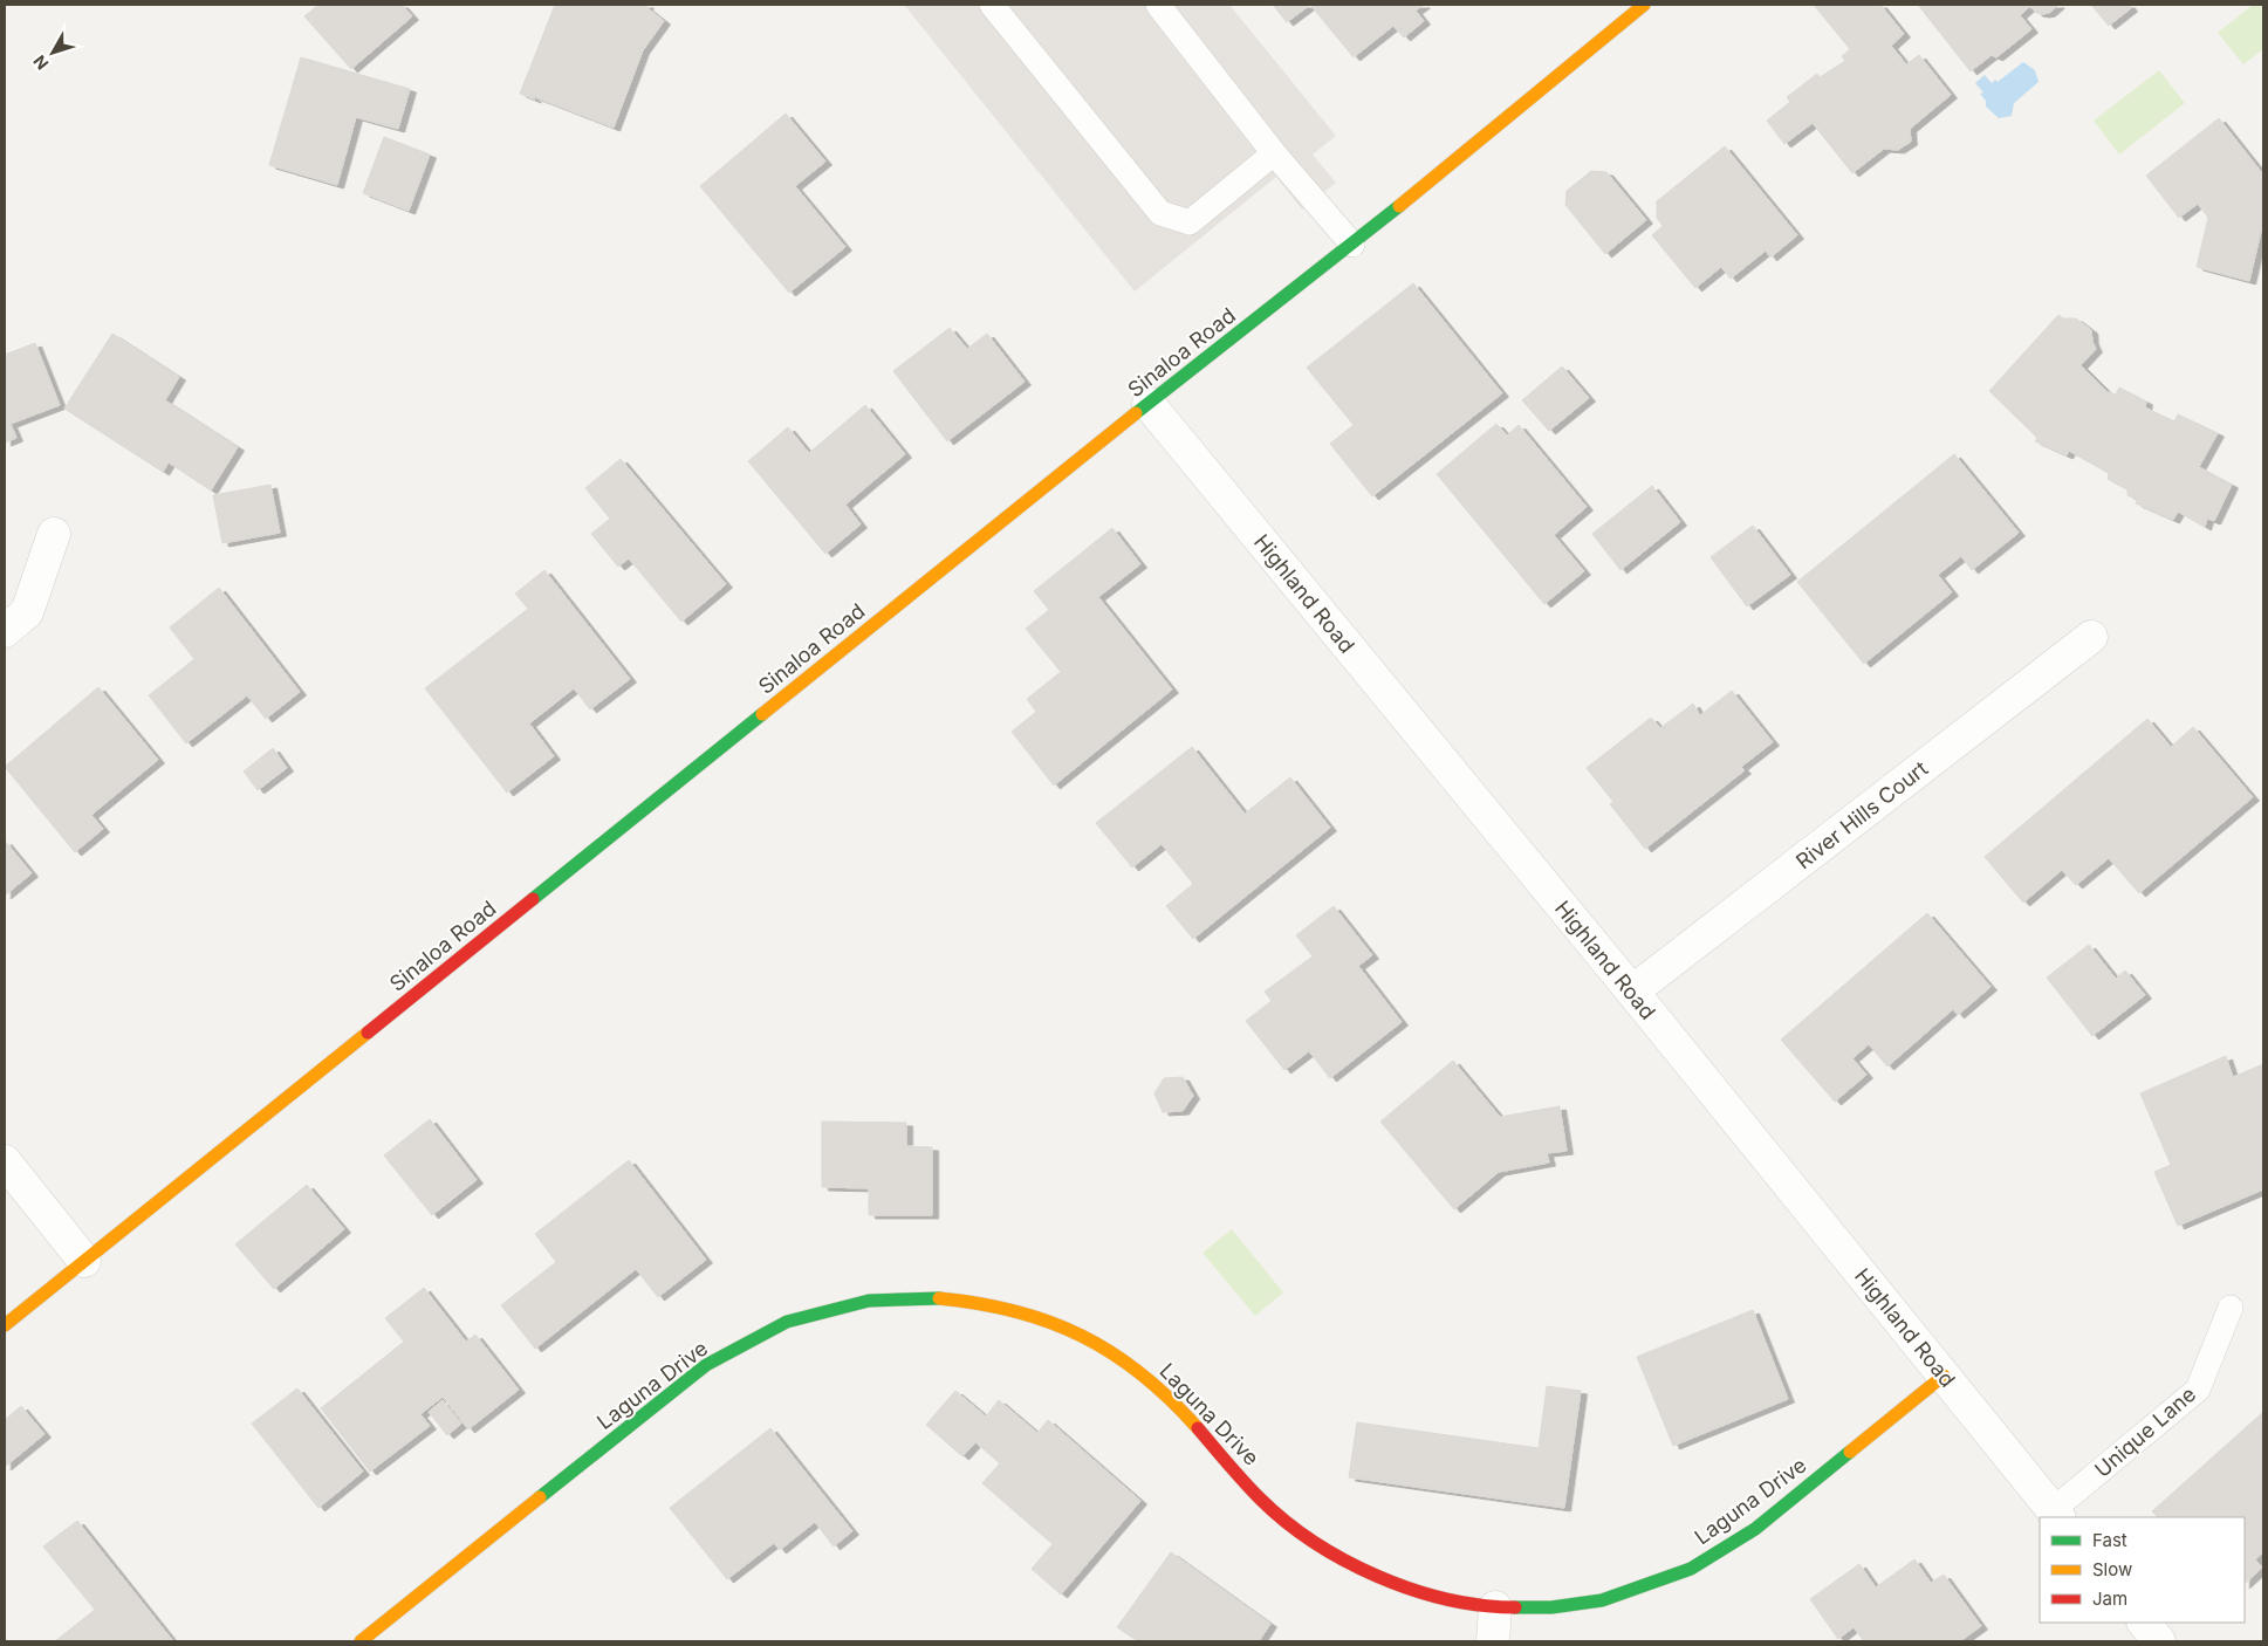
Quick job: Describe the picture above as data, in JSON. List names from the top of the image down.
{
  "streets": {
    "street": [
      "Sinaloa Road",
      "Highland Road",
      "River Hills Court",
      "Laguna Drive"
    ],
    "lane": ["Unique Lane"]
  },
  "crossings": [
    ["Sinaloa Road", "Highland Road"],
    ["Highland Road", "River Hills Court"],
    ["Highland Road", "Laguna Drive"],
    ["Highland Road", "Unique Lane"]
  ],
  "legend": ["Fast", "Slow", "Jam"],
  "north": "bottom left"
}
